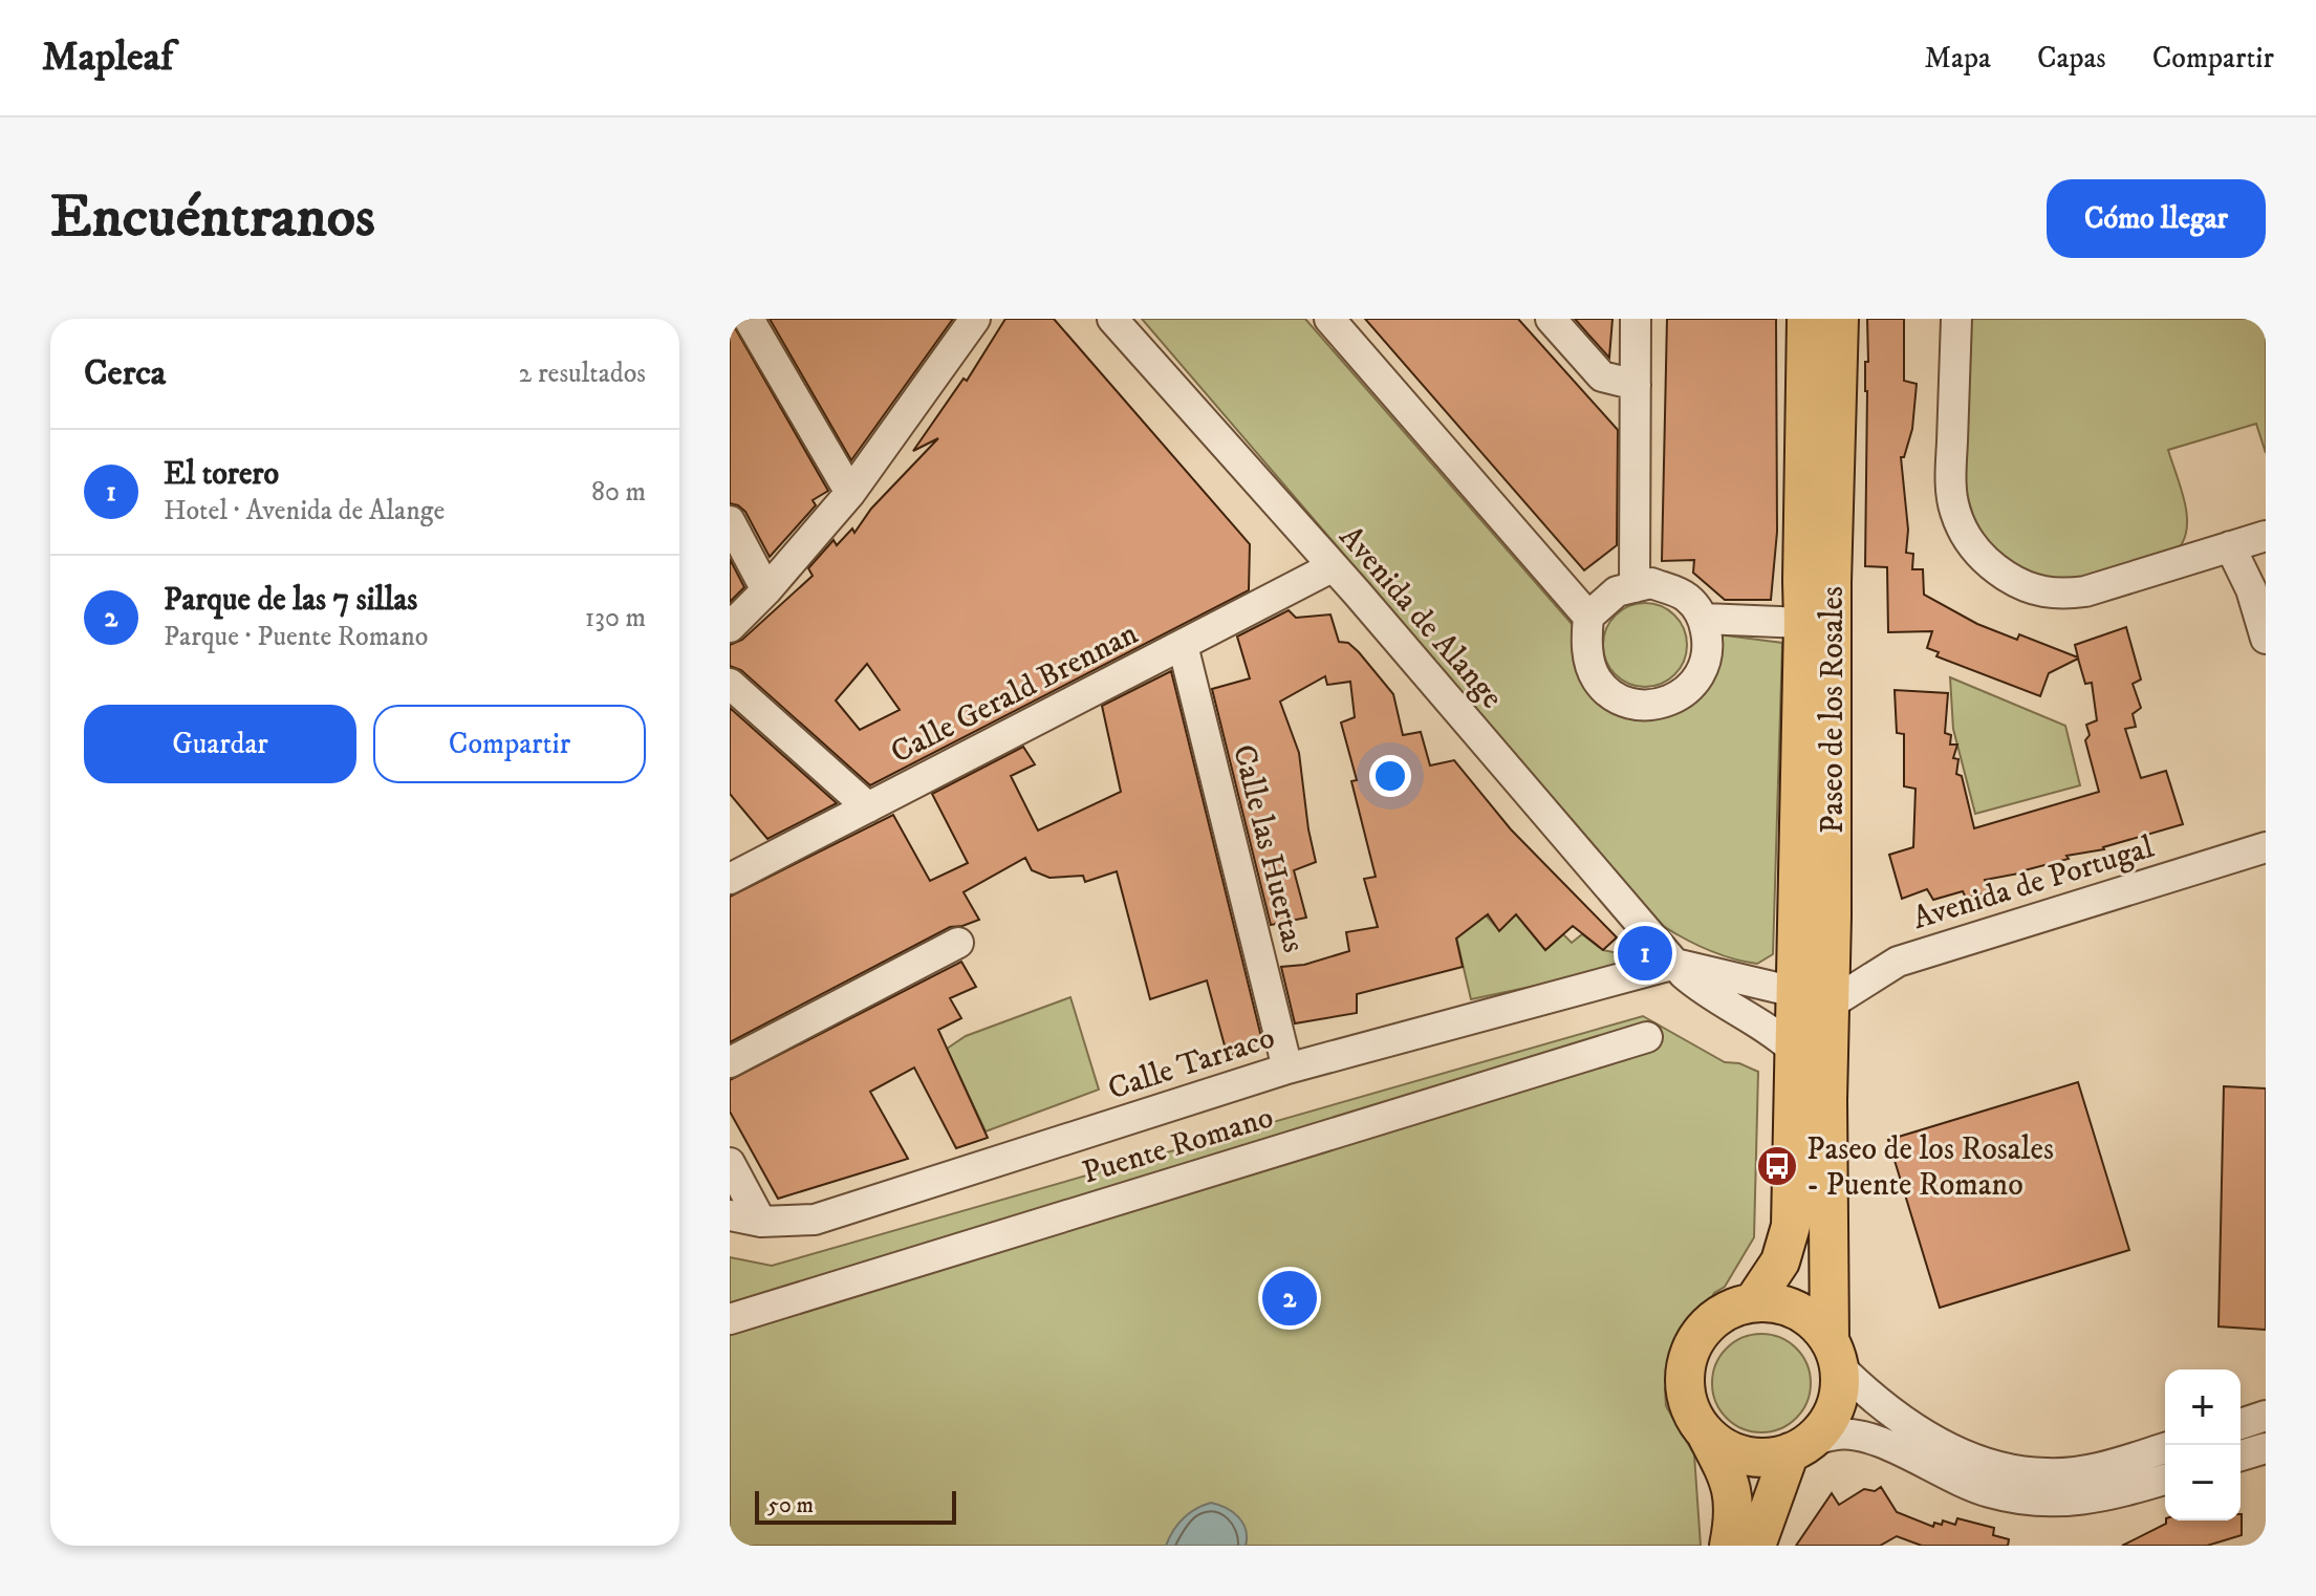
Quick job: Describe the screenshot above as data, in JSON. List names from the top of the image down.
{
  "streets": {
    "main road": ["Paseo de los Rosales"],
    "street": [
      "Avenida de Alange",
      "Calle Gerald Brennan",
      "Calle las Huertas",
      "Avenida de Portugal",
      "Calle Tarraco",
      "Puente Romano"
    ]
  },
  "crossings": [
    ["Avenida de Alange", "Calle Gerald Brennan"],
    ["Avenida de Alange", "Paseo de los Rosales"],
    ["Avenida de Alange", "Calle Tarraco"],
    ["Calle Gerald Brennan", "Calle las Huertas"],
    ["Paseo de los Rosales", "Avenida de Portugal"],
    ["Calle las Huertas", "Calle Tarraco"]
  ],
  "places": {
    "bus stop": ["Paseo de los Rosales - Puente Romano"]
  },
  "scale_bar": "50 m",
  "page": {
    "header": "Mapleaf",
    "nav": ["Mapa", "Capas", "Compartir"],
    "buttons": [
      "Cómo llegar",
      ["Guardar", "Compartir"]
    ],
    "title": "Encuéntranos",
    "heading": ["Cerca", "2 resultados"],
    "list": [
      {
        "mark": "1",
        "name": "El torero",
        "note": "Hotel · Avenida de Alange",
        "value": "80 m"
      },
      {
        "mark": "2",
        "name": "Parque de las 7 sillas",
        "note": "Parque · Puente Romano",
        "value": "130 m"
      }
    ],
    "pins": ["1", "2"],
    "map_buttons": ["+", "−"],
    "scale": "50 m"
  }
}
